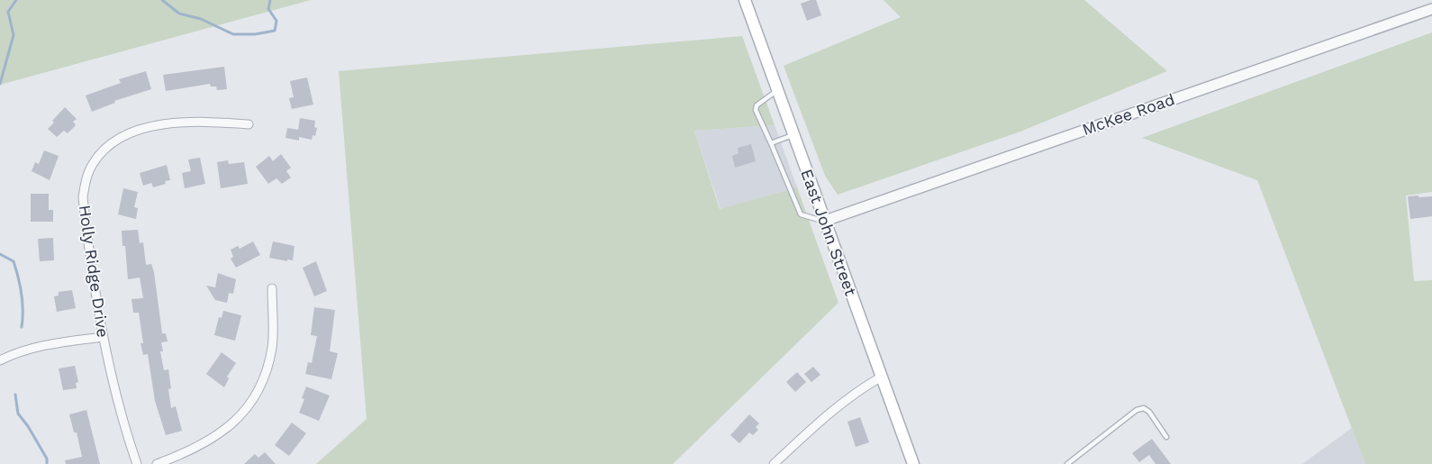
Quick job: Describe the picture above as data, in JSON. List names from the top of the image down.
{
  "streets": {
    "main road": ["East John Street"],
    "street": ["McKee Road", "Holly Ridge Drive"]
  },
  "crossings": [
    ["McKee Road", "East John Street"]
  ]
}
